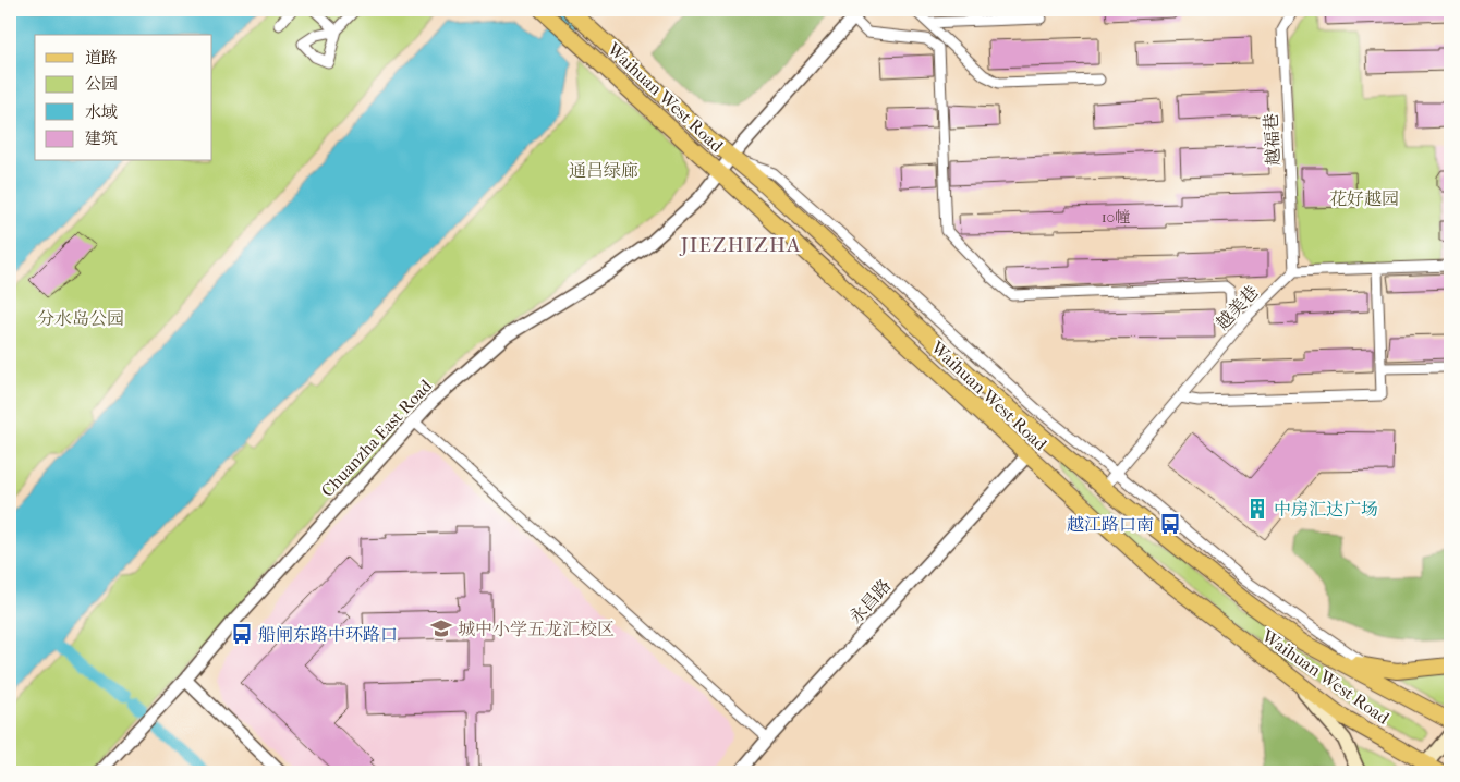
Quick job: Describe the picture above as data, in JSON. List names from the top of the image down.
{
  "streets": {
    "main road": ["Waihuan West Road"],
    "street": [
      "越福巷",
      "越美巷",
      "Chuanzha East Road",
      "永昌路"
    ]
  },
  "crossings": [
    ["Waihuan West Road", "越美巷"],
    ["Waihuan West Road", "Chuanzha East Road"],
    ["Waihuan West Road", "永昌路"],
    ["越福巷", "越美巷"]
  ],
  "districts": ["JIEZHIZHA"],
  "parks": ["通吕绿廊", "花好越园", "分水岛公园"],
  "places": {
    "building": ["中房汇达广场"],
    "bus stop": ["越江路口南", "船闸东路中环路口"],
    "school or university": ["城中小学五龙汇校区"]
  },
  "house_numbers": ["10幢"],
  "legend": [
    "道路",
    "公园",
    "水域",
    "建筑"
  ]
}
